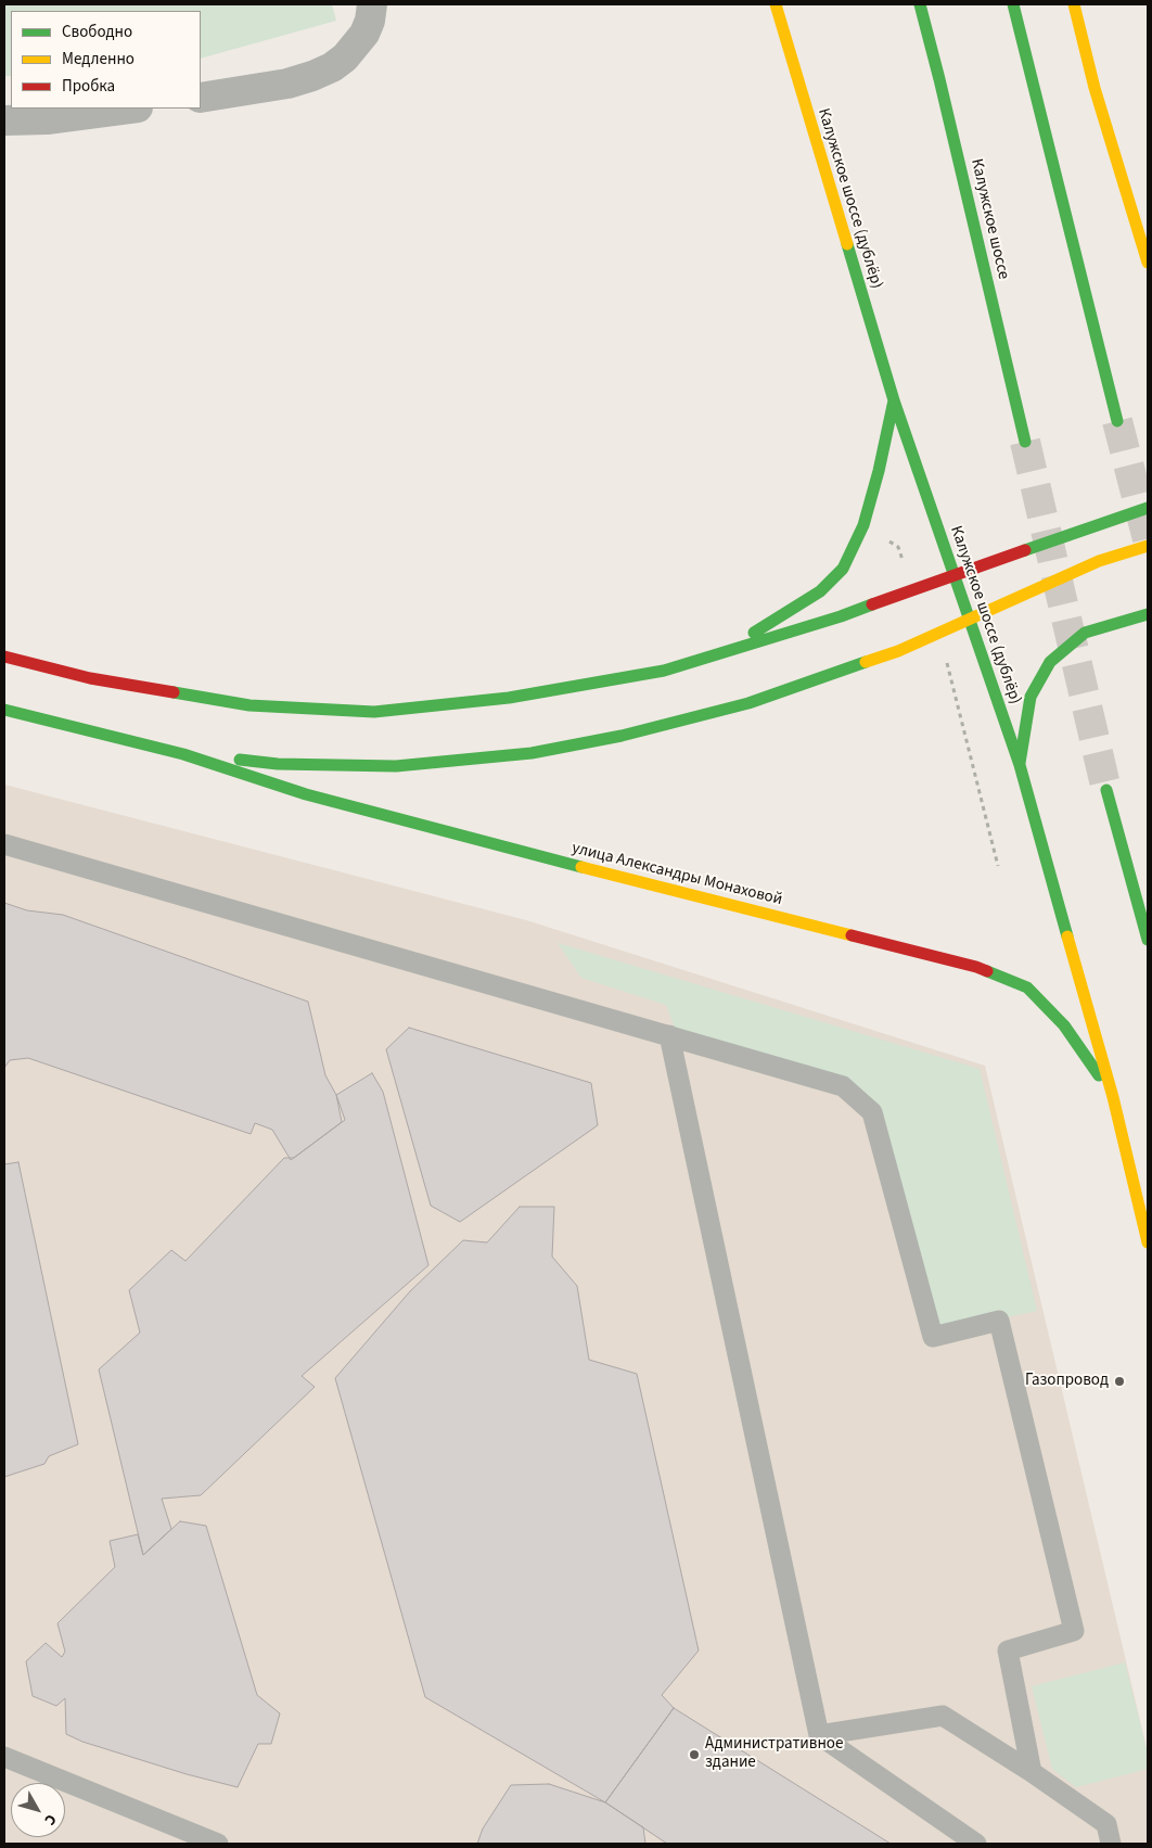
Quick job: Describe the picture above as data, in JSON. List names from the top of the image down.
{
  "streets": {
    "main road": ["Калужское шоссе (дублёр)", "Калужское шоссе", "улица Александры Монаховой"]
  },
  "crossings": [
    ["Калужское шоссе (дублёр)", "улица Александры Монаховой"]
  ],
  "places": ["Газопровод", "Административное здание"],
  "legend": ["Свободно", "Медленно", "Пробка"],
  "north": "bottom right"
}
